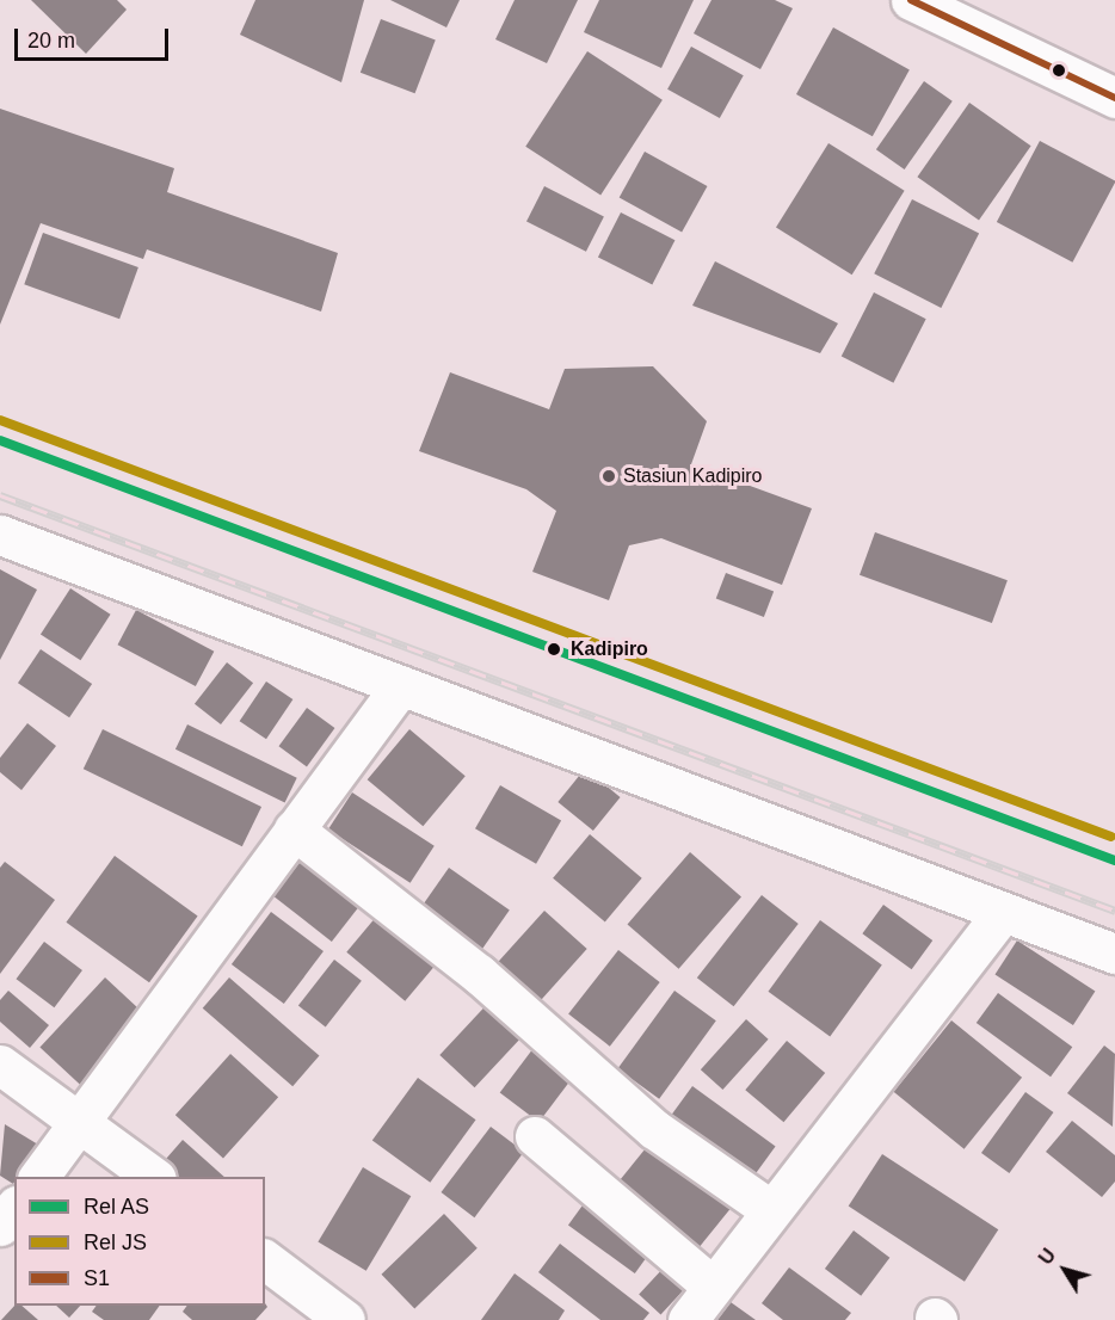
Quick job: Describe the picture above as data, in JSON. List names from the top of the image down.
{
  "places": ["Stasiun Kadipiro", "Kadipiro"],
  "lines": ["transit line S1", "rail line JS", "rail line AS"],
  "legend": ["Rel AS", "Rel JS", "S1"],
  "scale_bar": "20 m",
  "north": "top left"
}
